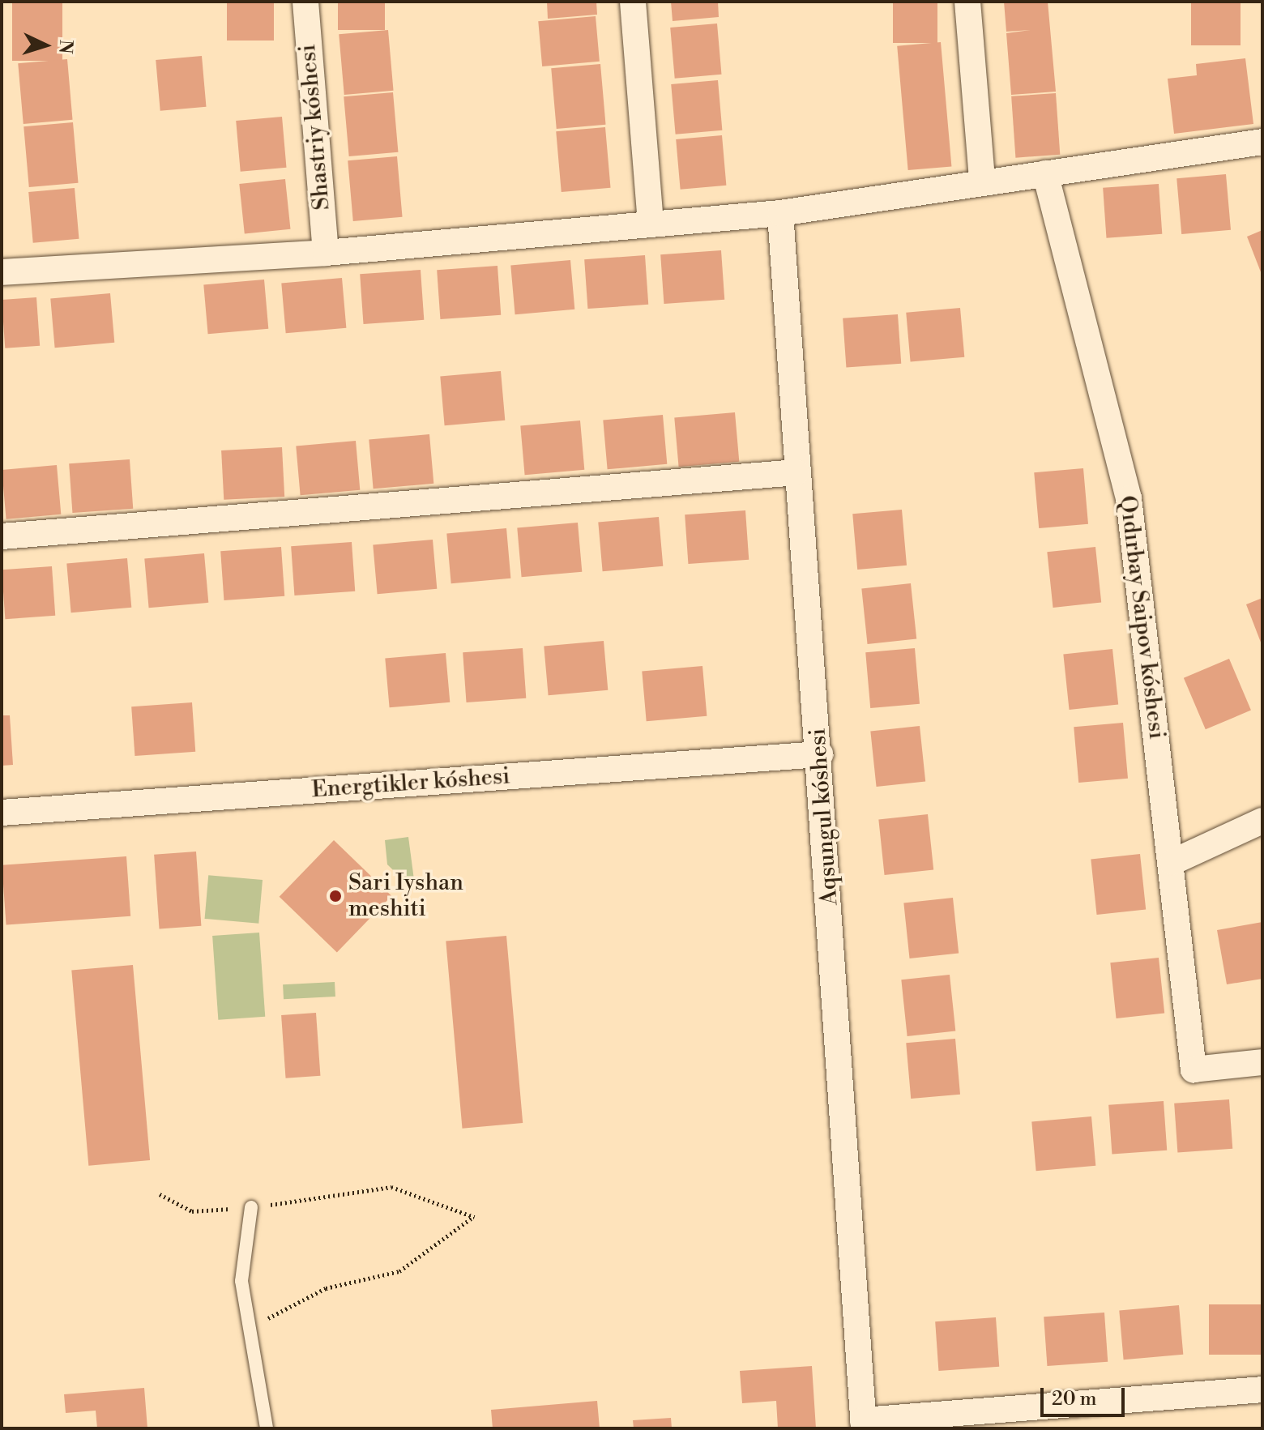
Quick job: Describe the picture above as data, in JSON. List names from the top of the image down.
{
  "streets": {
    "street": [
      "Shastriy kóshesi",
      "Qıdırbay Saipov kóshesi",
      "Energtikler kóshesi",
      "Aqsungul kóshesi"
    ]
  },
  "crossings": [
    ["Energtikler kóshesi", "Aqsungul kóshesi"]
  ],
  "places": ["Sari Iyshan meshiti"],
  "scale_bar": "20 m",
  "north": "right"
}
